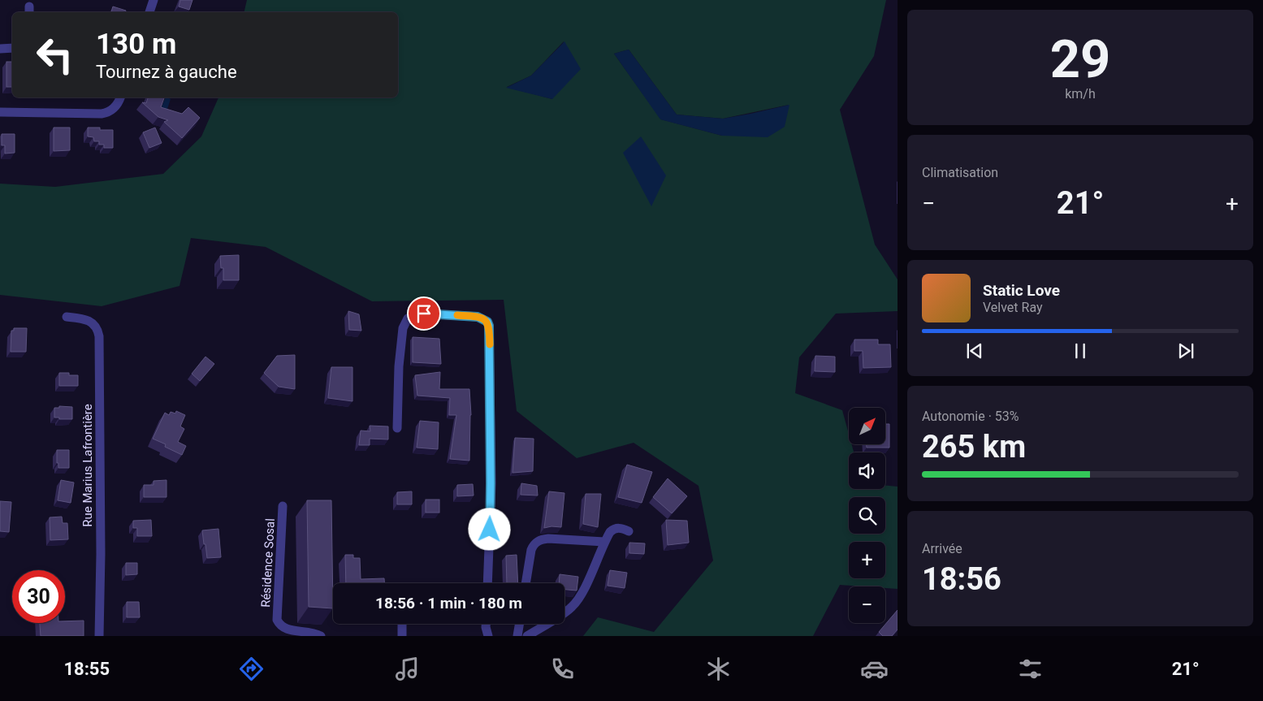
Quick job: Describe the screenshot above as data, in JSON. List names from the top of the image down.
{
  "streets": {
    "street": ["Rue Marius Lafrontière", "Résidence Sosal"]
  },
  "north": "top right",
  "page": {
    "tile": [
      ["29", "km/h"],
      "Climatisation",
      ["Autonomie · 53%", "265 km"],
      ["Arrivée", "18:56"]
    ],
    "turn": ["130 m", "Tournez à gauche"],
    "heat": ["−", "21°", "+"],
    "song": ["Static Love", "Velvet Ray"],
    "map_buttons": ["+", "−"],
    "limit": "30",
    "trip": "18:56 · 1 min · 180 m",
    "tabs": ["18:55", "21°"]
  }
}
